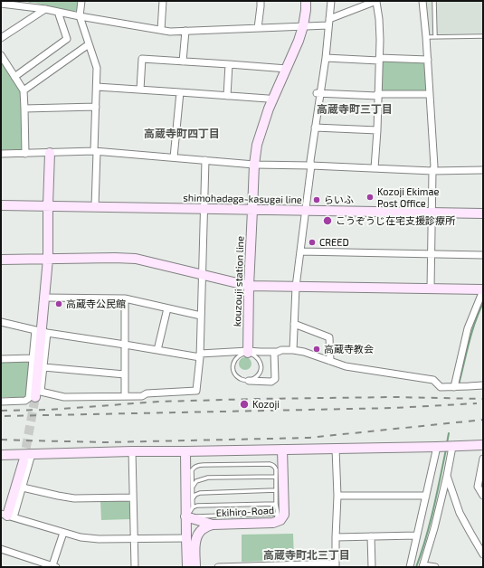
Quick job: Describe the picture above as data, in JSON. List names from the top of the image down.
{
  "streets": {
    "street": ["shimohadaga-kasugai line", "kouzouji station line", "Ekihiro-Road"]
  },
  "crossings": [
    ["shimohadaga-kasugai line", "kouzouji station line"]
  ],
  "districts": ["高蔵寺町三丁目", "高蔵寺町四丁目", "高蔵寺町北三丁目"],
  "places": [
    "Kozoji Ekimae Post Office",
    "らいふ",
    "こうぞうじ在宅支援診療所",
    "CREED",
    "高蔵寺公民館",
    "高蔵寺教会",
    "Kozoji"
  ]
}
